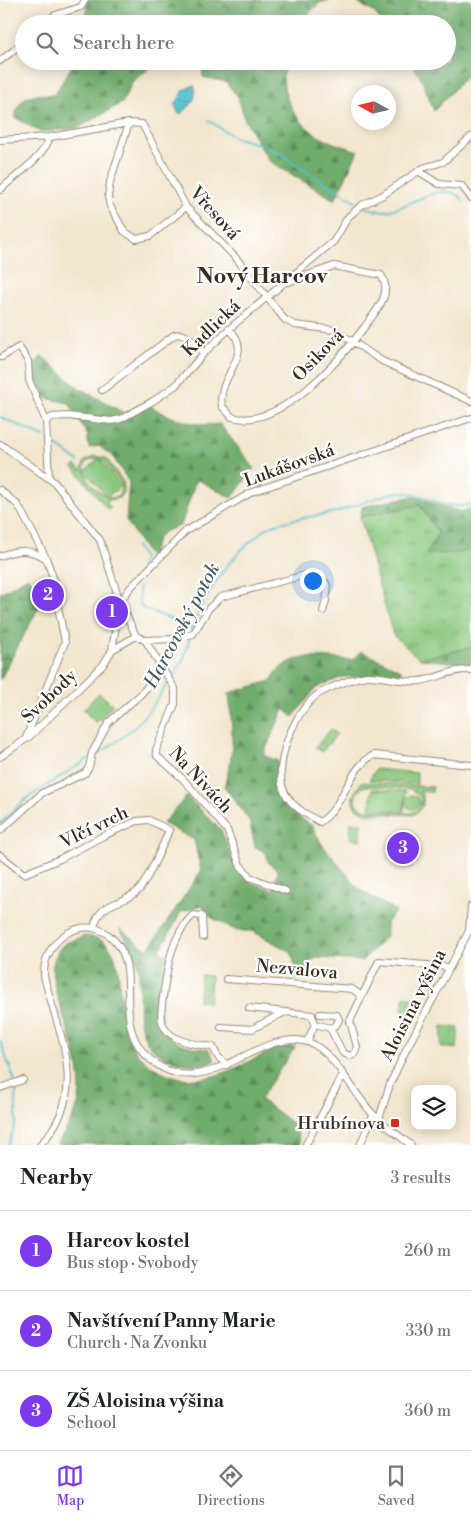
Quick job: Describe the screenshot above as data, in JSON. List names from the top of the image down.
{
  "streets": {
    "street": [
      "Vřesová",
      "Kadlická",
      "Osiková",
      "Lukášovská",
      "Svobody",
      "Na Nivách",
      "Vlčí vrch",
      "Nezvalova",
      "Aloisina výšina"
    ]
  },
  "crossings": [
    ["Vřesová", "Kadlická"],
    ["Vřesová", "Osiková"],
    ["Kadlická", "Osiková"],
    ["Lukášovská", "Svobody"]
  ],
  "districts": ["Nový Harcov"],
  "water": ["Harcovský potok"],
  "places": {
    "transit": ["Hrubínova"]
  },
  "north": "left",
  "page": {
    "search": "Search here",
    "pins": ["2", "1", "3"],
    "heading": ["Nearby", "3 results"],
    "list": [
      {
        "mark": "1",
        "name": "Harcov kostel",
        "note": "Bus stop · Svobody",
        "value": "260 m"
      },
      {
        "mark": "2",
        "name": "Navštívení Panny Marie",
        "note": "Church · Na Zvonku",
        "value": "330 m"
      },
      {
        "mark": "3",
        "name": "ZŠ Aloisina výšina",
        "note": "School",
        "value": "360 m"
      }
    ],
    "nav": ["Map", "Directions", "Saved"]
  }
}
